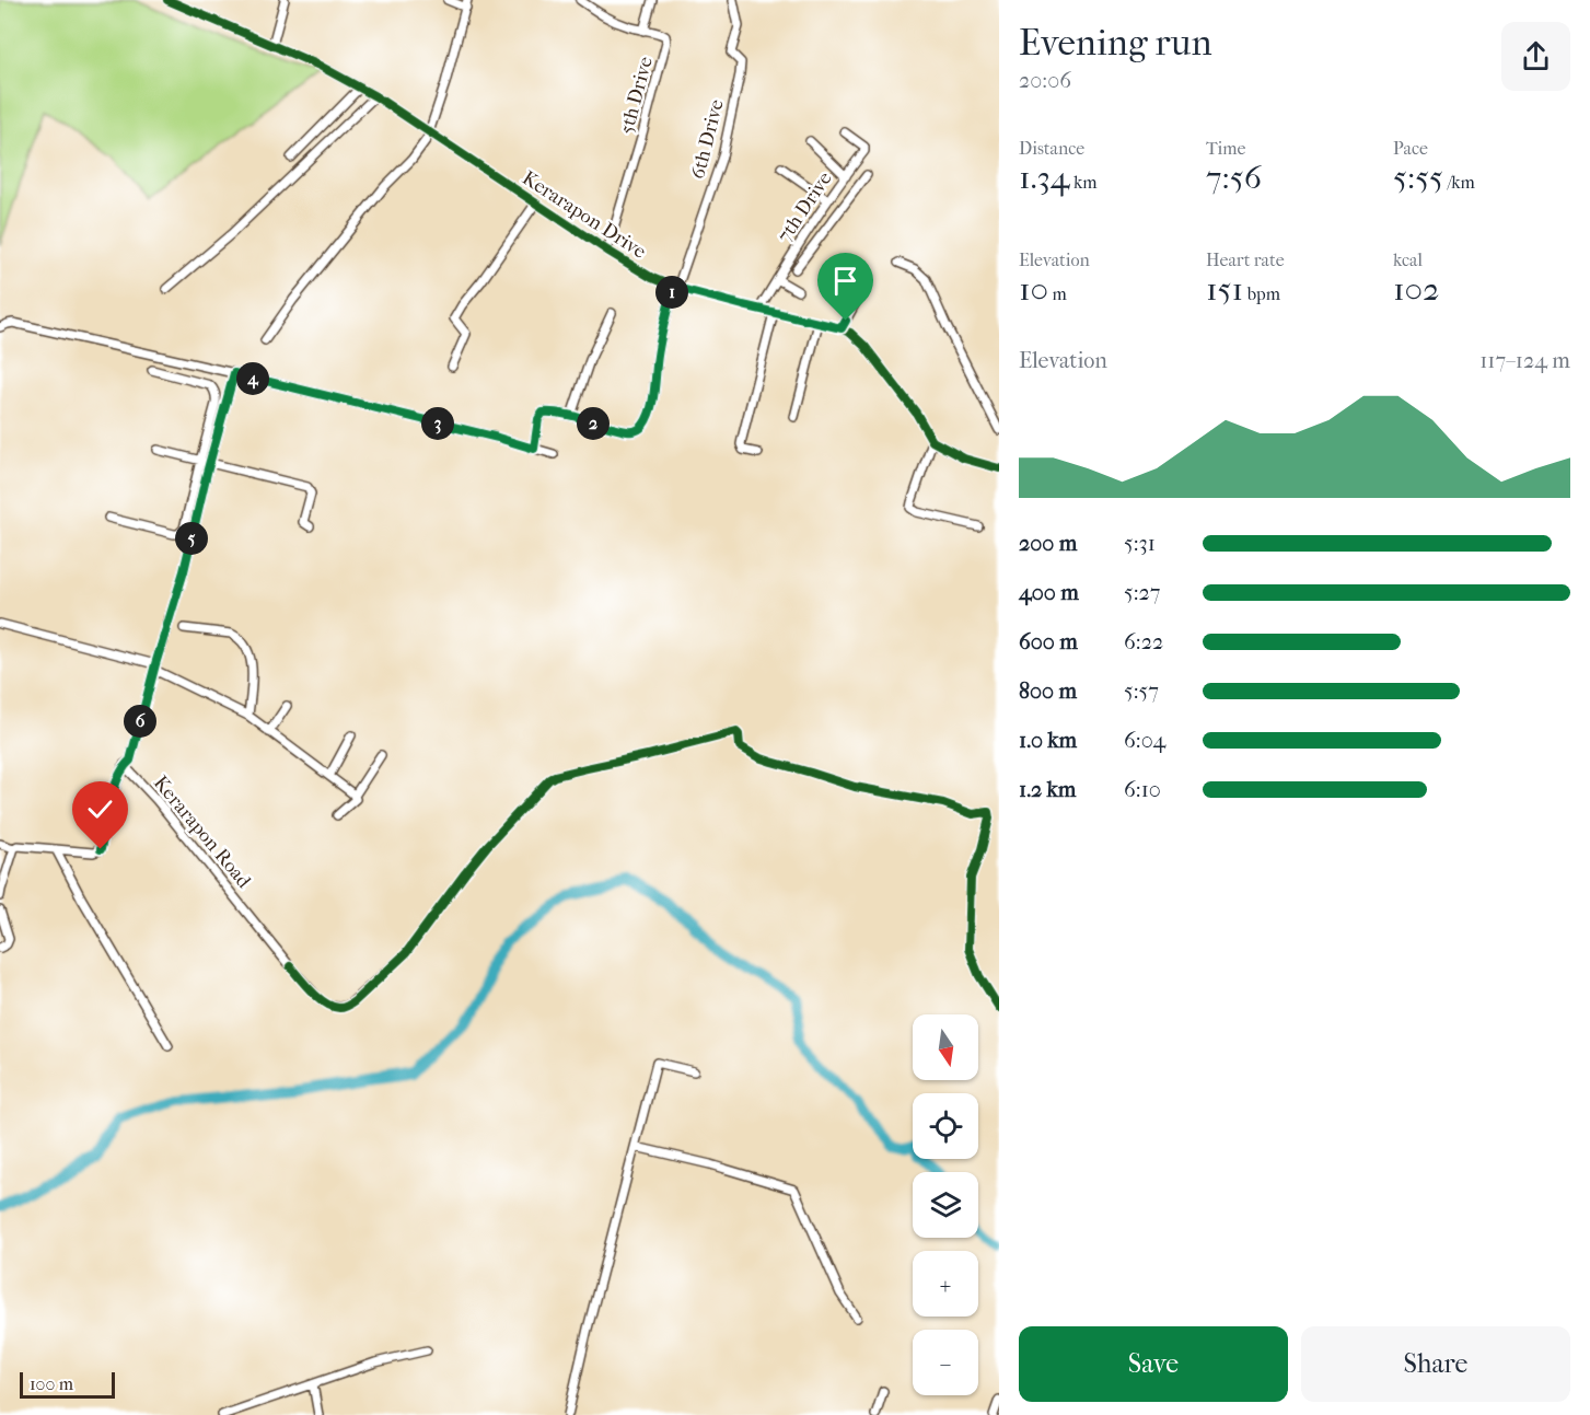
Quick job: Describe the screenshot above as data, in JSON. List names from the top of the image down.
{
  "streets": {
    "street": [
      "5th Drive",
      "6th Drive",
      "7th Drive",
      "Kerarapon Drive",
      "Kerarapon Road"
    ]
  },
  "crossings": [
    ["5th Drive", "Kerarapon Drive"],
    ["6th Drive", "Kerarapon Drive"],
    ["7th Drive", "Kerarapon Drive"]
  ],
  "scale_bar": "100 m",
  "north": "bottom",
  "page": {
    "heading": ["Evening run", "20:06"],
    "stats": [
      ["Distance", "1.34 km"],
      ["Time", "7:56"],
      ["Pace", "5:55 /km"],
      ["Elevation", "10 m"],
      ["Heart rate", "151 bpm"],
      ["kcal", "102"]
    ],
    "pins": [
      "1",
      "4",
      "2",
      "3",
      "5",
      "6"
    ],
    "chart": ["Elevation", "117–124 m"],
    "list": [
      {
        "name": "200 m",
        "note": "5:31"
      },
      {
        "name": "400 m",
        "note": "5:27"
      },
      {
        "name": "600 m",
        "note": "6:22"
      },
      {
        "name": "800 m",
        "note": "5:57"
      },
      {
        "name": "1.0 km",
        "note": "6:04"
      },
      {
        "name": "1.2 km",
        "note": "6:10"
      }
    ],
    "map_buttons": ["+", "−"],
    "buttons": ["Save", "Share"],
    "scale": "100 m"
  }
}
